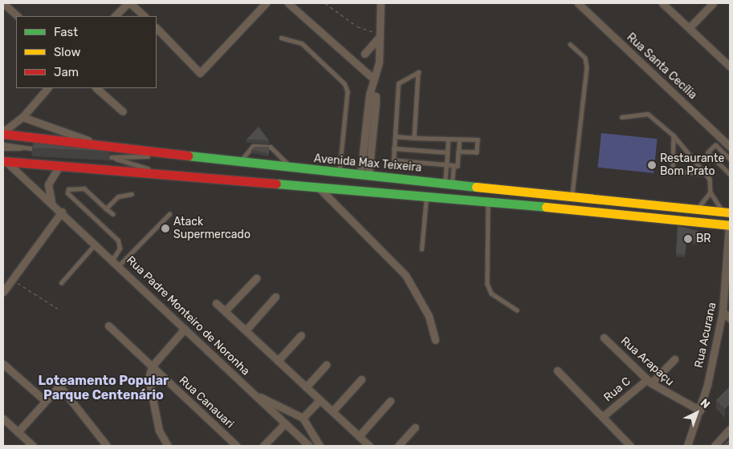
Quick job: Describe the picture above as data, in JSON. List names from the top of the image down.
{
  "streets": {
    "main road": ["Avenida Max Teixeira"],
    "street": [
      "Rua Santa Cecília",
      "Rua Padre Monteiro de Noronha",
      "Rua Acurana",
      "Rua Arapaçu",
      "Rua C",
      "Rua Canauari"
    ]
  },
  "crossings": [
    ["Rua Acurana", "Rua Arapaçu"],
    ["Rua Arapaçu", "Rua C"]
  ],
  "districts": ["Loteamento Popular Parque Centenário"],
  "places": ["Restaurante Bom Prato", "Atack Supermercado", "BR"],
  "legend": ["Fast", "Slow", "Jam"],
  "north": "top right"
}
